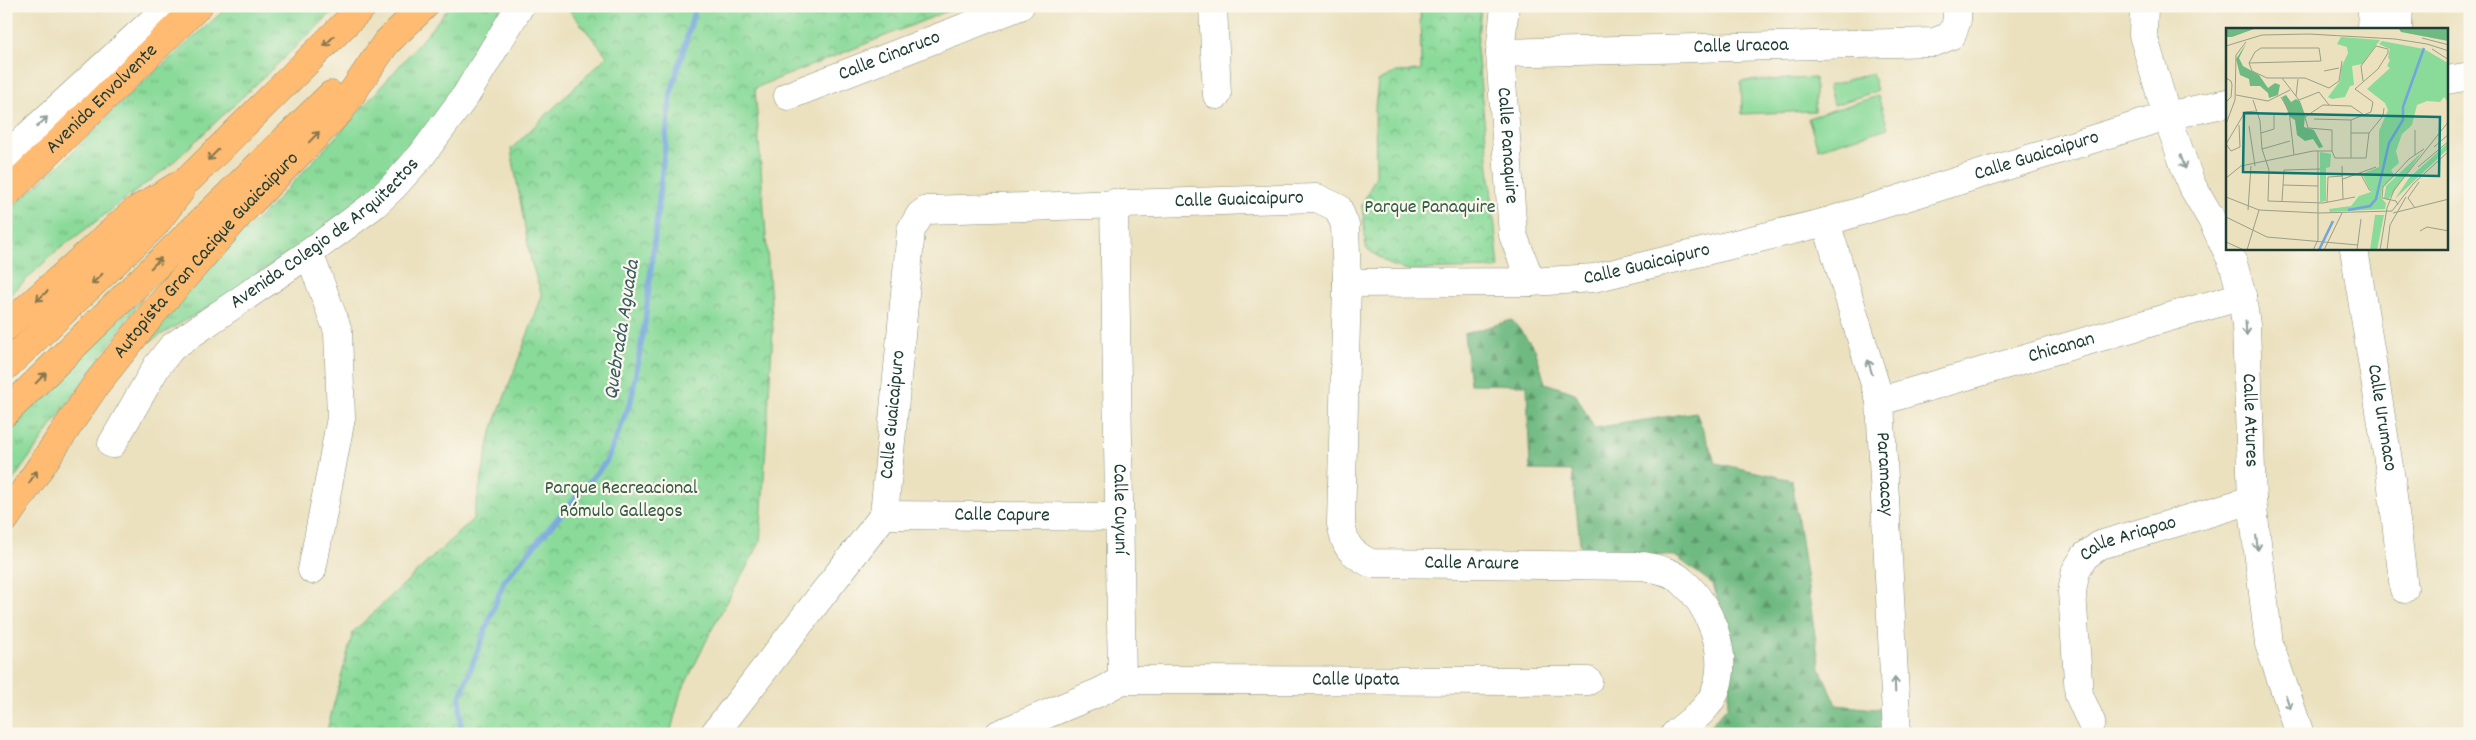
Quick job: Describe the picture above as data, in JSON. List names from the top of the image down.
{
  "streets": {
    "main road": ["Avenida Envolvente", "Autopista Gran Cacique Guaicaipuro"],
    "street": [
      "Calle Uracoa",
      "Calle Cinaruco",
      "Calle Panaquire",
      "Calle Guaicaipuro",
      "Avenida Colegio de Arquitectos",
      "Chicanan",
      "Calle Urumaco",
      "Calle Atures",
      "Paramacay",
      "Calle Cuyuní",
      "Calle Capure",
      "Calle Ariapao",
      "Calle Araure",
      "Calle Upata"
    ]
  },
  "crossings": [
    ["Calle Uracoa", "Calle Panaquire"],
    ["Calle Panaquire", "Calle Guaicaipuro"],
    ["Calle Guaicaipuro", "Calle Atures"],
    ["Calle Guaicaipuro", "Paramacay"],
    ["Calle Guaicaipuro", "Calle Cuyuní"],
    ["Calle Guaicaipuro", "Calle Capure"],
    ["Calle Guaicaipuro", "Calle Araure"],
    ["Chicanan", "Calle Atures"],
    ["Chicanan", "Paramacay"],
    ["Calle Atures", "Calle Ariapao"],
    ["Calle Cuyuní", "Calle Capure"],
    ["Calle Cuyuní", "Calle Upata"]
  ],
  "one_way": ["Avenida Envolvente", "Calle Atures", "Paramacay"],
  "water": ["Quebrada Aguada"],
  "parks": ["Parque Panaquire", "Parque Recreacional Rómulo Gallegos"]
}
